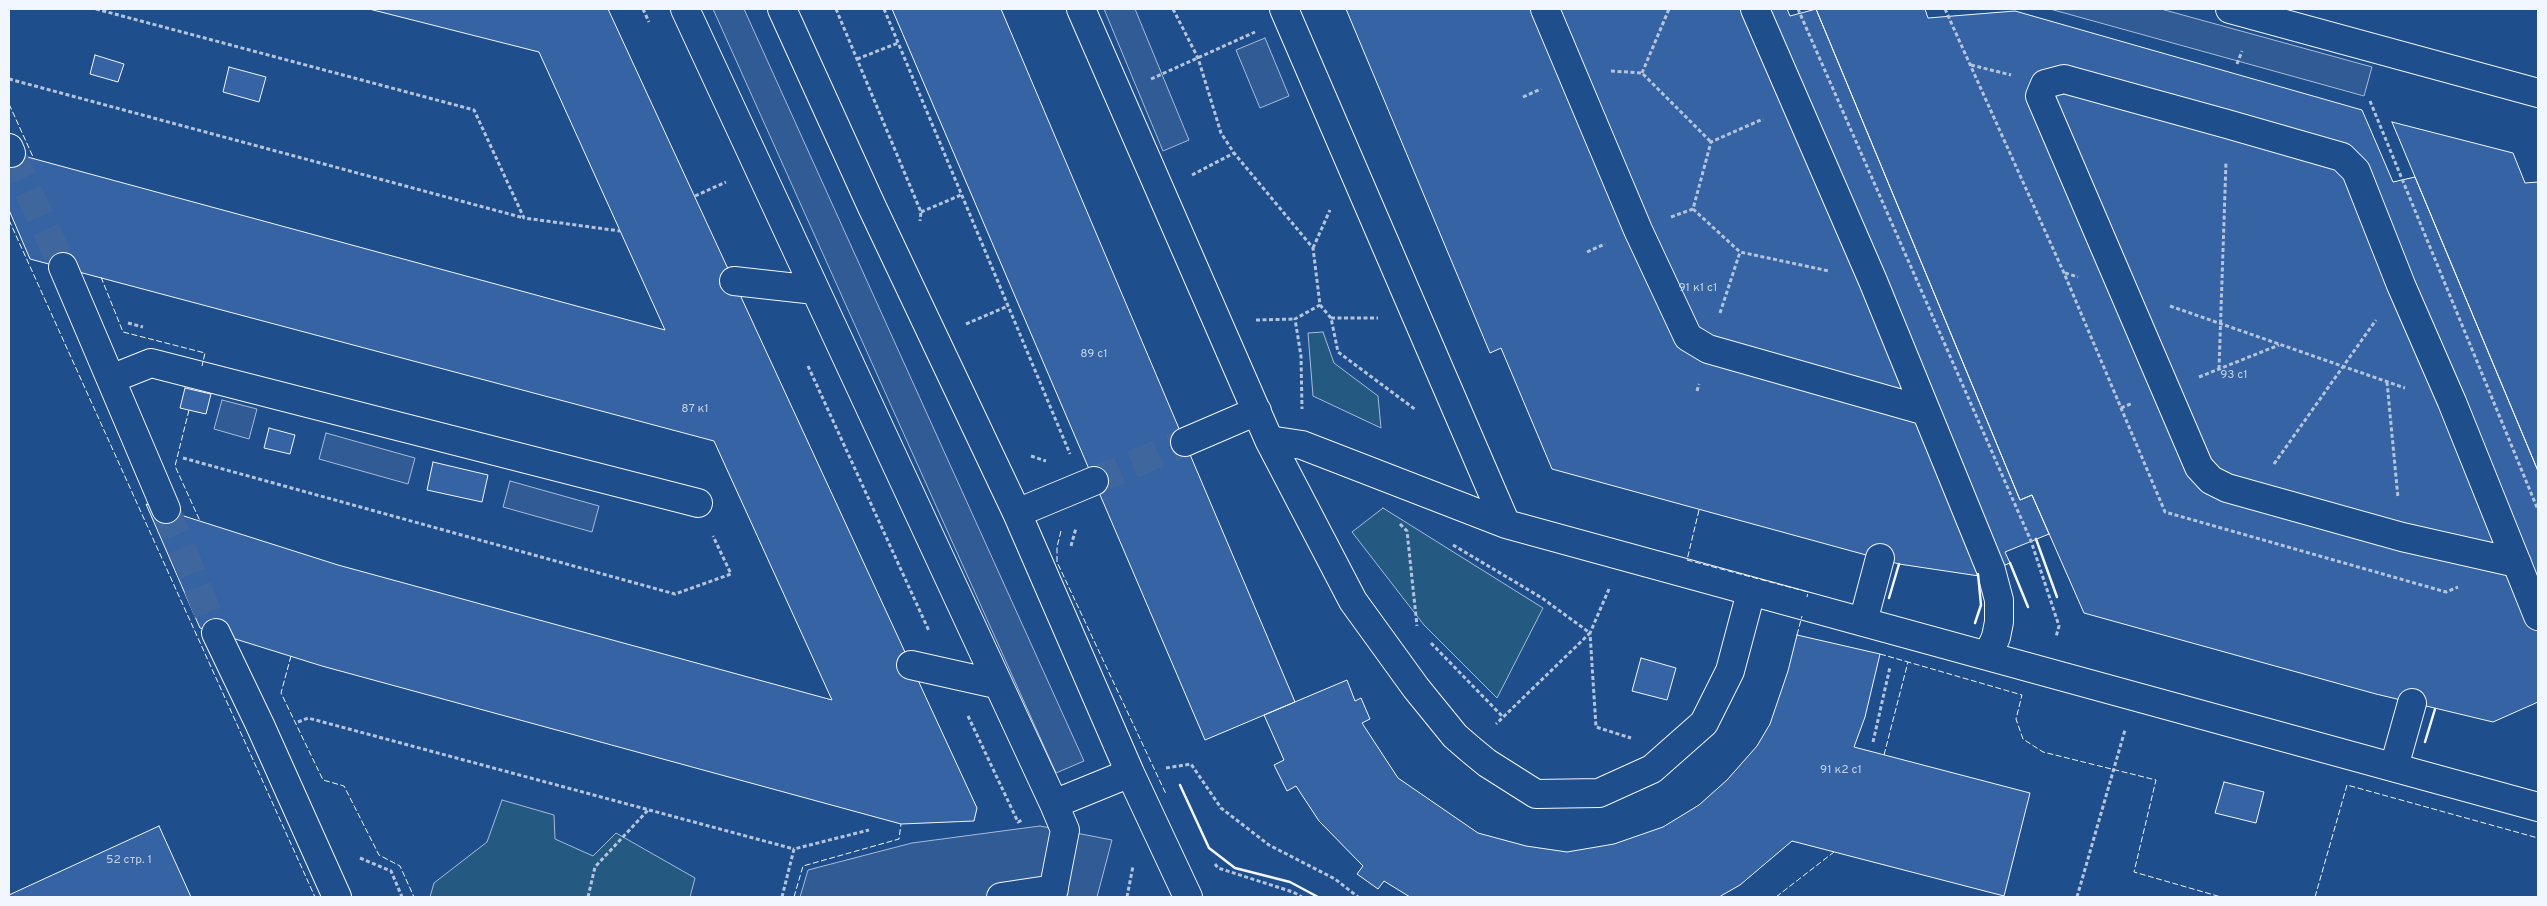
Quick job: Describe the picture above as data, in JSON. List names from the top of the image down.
{
  "house_numbers": [
    "91 к1 с1",
    "89 с1",
    "93 с1",
    "87 к1",
    "91 к2 с1",
    "52 стр. 1"
  ]
}
